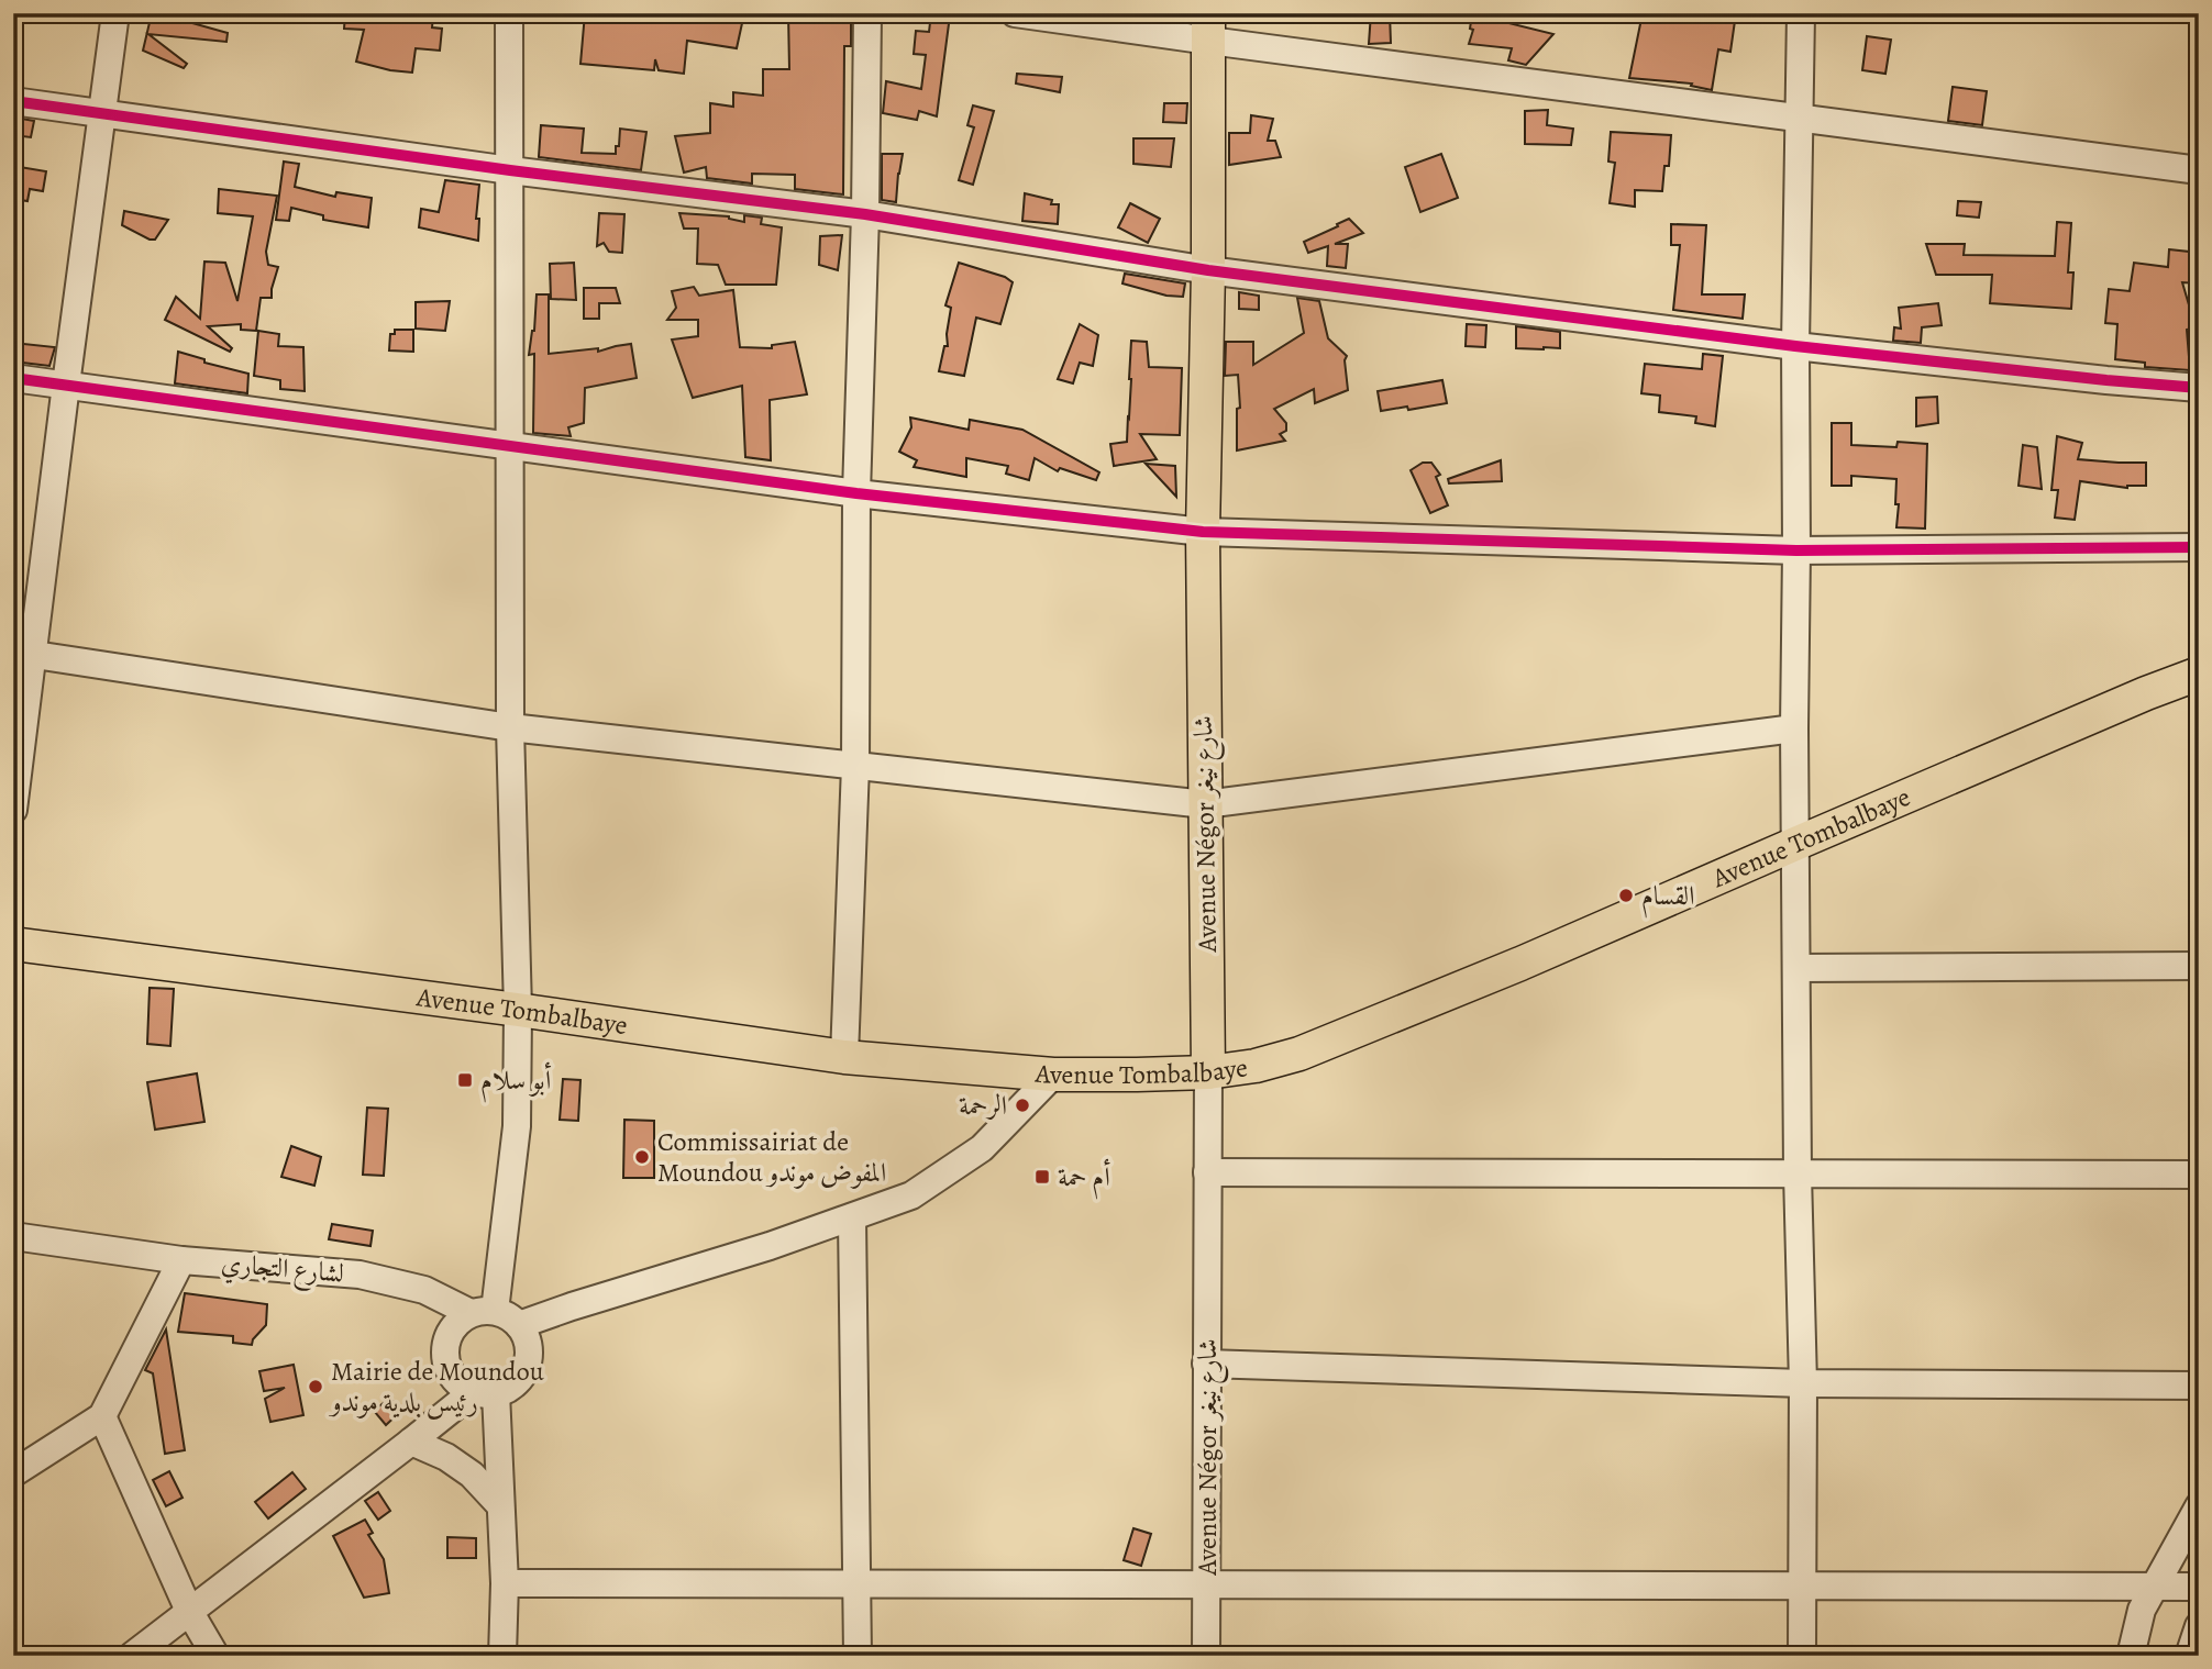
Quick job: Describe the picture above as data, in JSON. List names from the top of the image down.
{
  "streets": {
    "main road": ["Avenue Négor شارع نيغر", "Avenue Tombalbaye"],
    "street": ["لشارع التجاري"]
  },
  "crossings": [
    ["Avenue Négor شارع نيغر", "Avenue Tombalbaye"]
  ],
  "places": {
    "other": [
      "القسام",
      "الرحمة",
      "Commissairiat de Moundou المفوض موندو",
      "Mairie de Moundou رئيس بلدية موندو"
    ],
    "transit": ["أبو سلام", "أم حمة"]
  }
}
